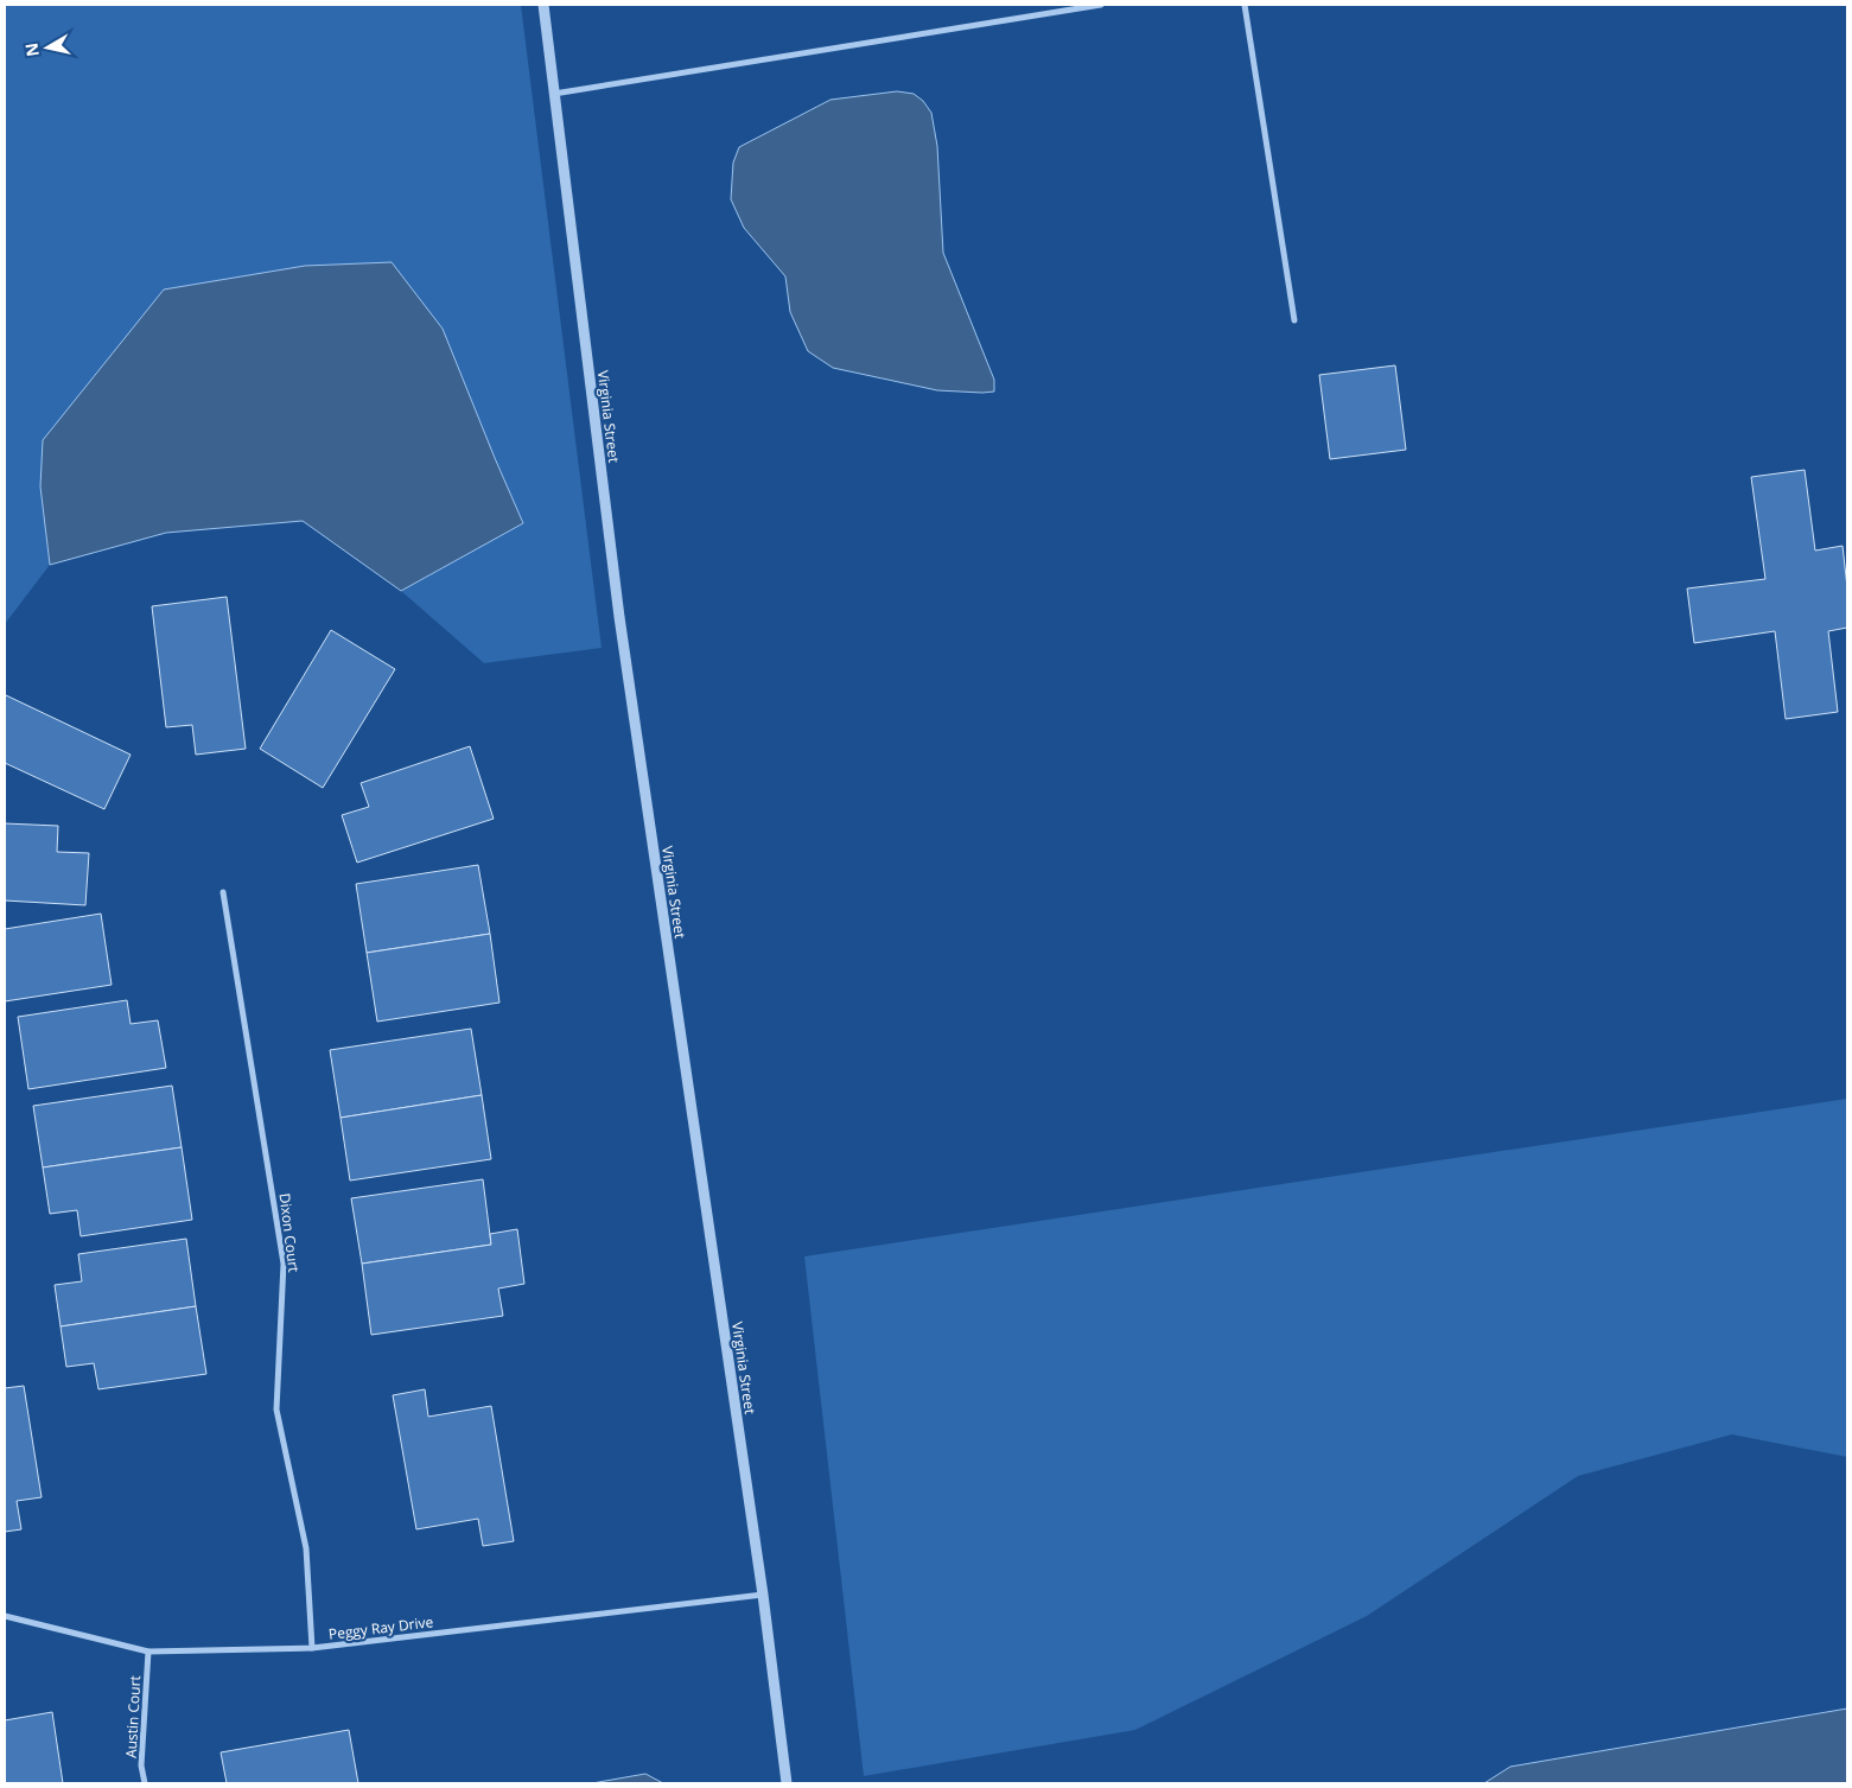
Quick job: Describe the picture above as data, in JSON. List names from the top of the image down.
{
  "streets": {
    "street": [
      "Virginia Street",
      "Dixon Court",
      "Peggy Ray Drive",
      "Austin Court"
    ]
  },
  "crossings": [
    ["Virginia Street", "Peggy Ray Drive"],
    ["Dixon Court", "Peggy Ray Drive"],
    ["Peggy Ray Drive", "Austin Court"]
  ],
  "north": "left"
}
